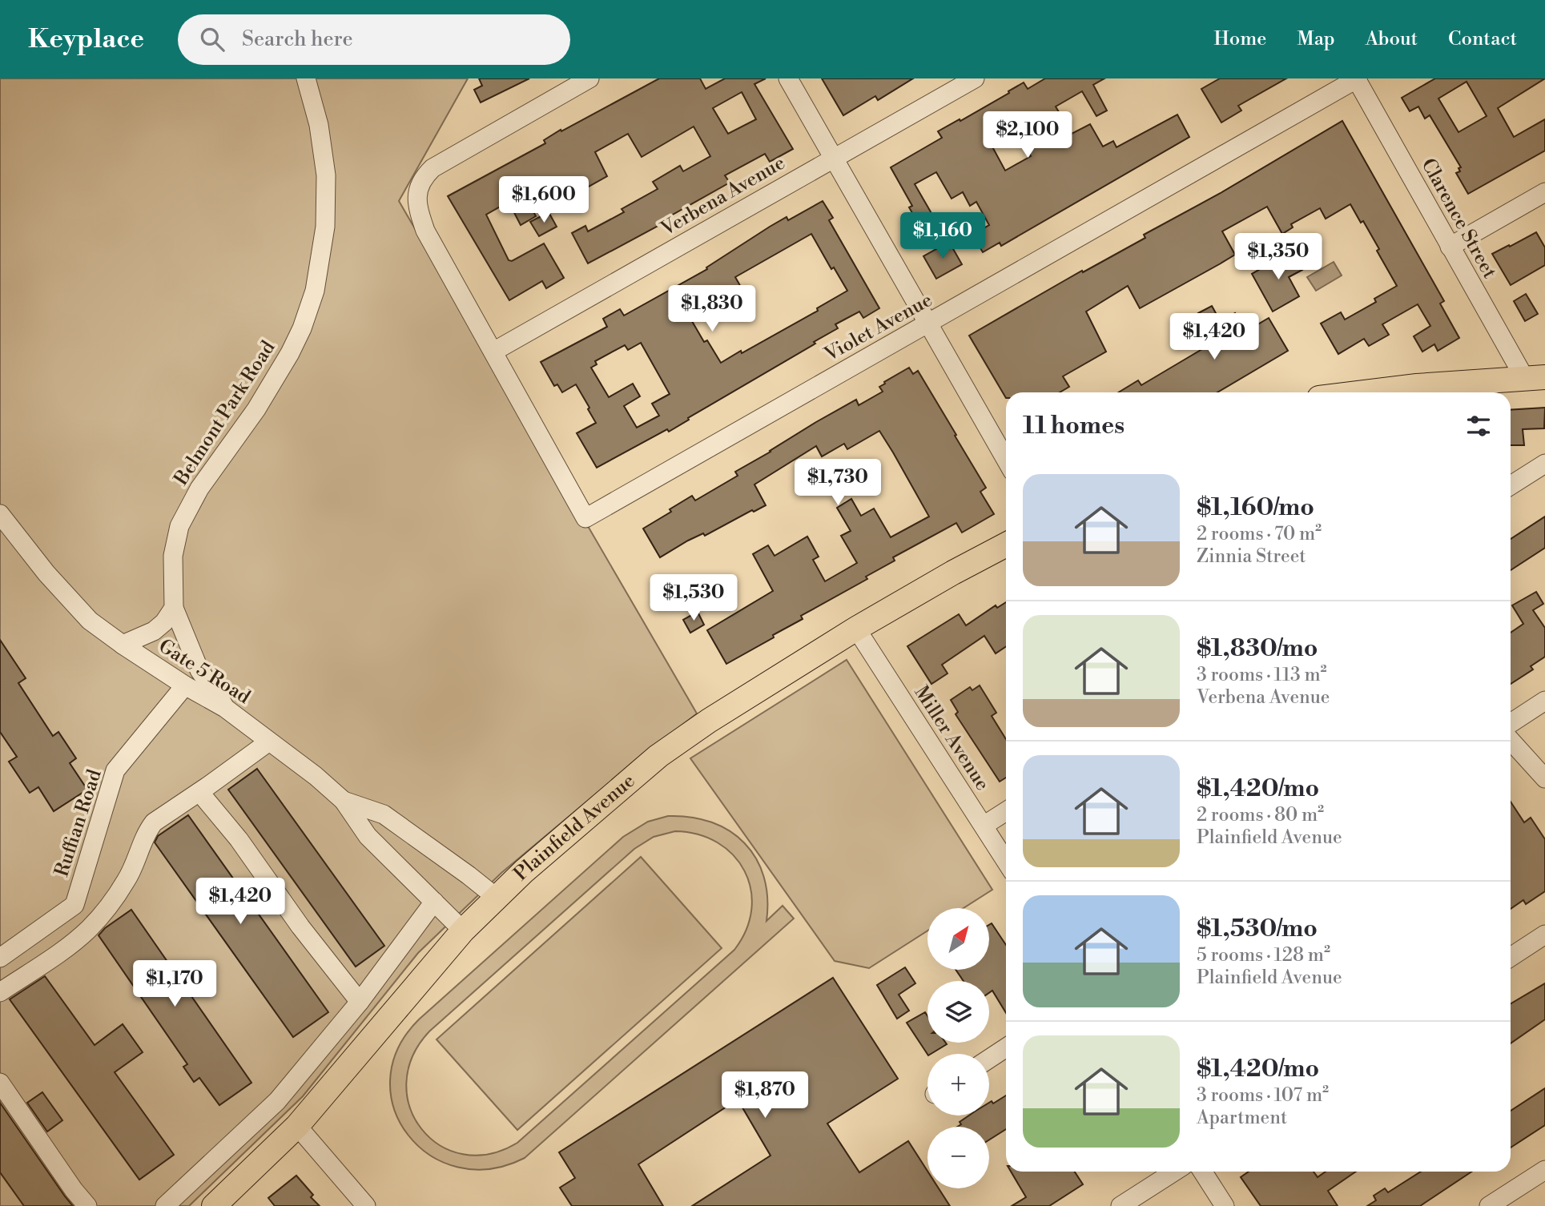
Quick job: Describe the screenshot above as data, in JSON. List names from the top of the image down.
{
  "streets": {
    "main road": ["Plainfield Avenue"],
    "street": [
      "Verbena Avenue",
      "Clarence Street",
      "Violet Avenue",
      "Belmont Park Road",
      "Gate 5 Road",
      "Miller Avenue",
      "Ruffian Road"
    ]
  },
  "crossings": [
    ["Verbena Avenue", "Violet Avenue"],
    ["Clarence Street", "Violet Avenue"],
    ["Belmont Park Road", "Gate 5 Road"],
    ["Gate 5 Road", "Ruffian Road"],
    ["Gate 5 Road", "Plainfield Avenue"],
    ["Miller Avenue", "Plainfield Avenue"]
  ],
  "north": "top right",
  "page": {
    "header": "Keyplace",
    "search": "Search here",
    "nav": [
      "Home",
      "Map",
      "About",
      "Contact"
    ],
    "price": [
      "$2,100",
      "$1,600",
      "$1,160",
      "$1,350",
      "$1,830",
      "$1,420",
      "$1,730",
      "$1,530",
      "$1,420",
      "$1,170",
      "$1,870"
    ],
    "heading": "11 homes",
    "list": [
      {
        "name": "$1,160/mo",
        "note": "2 rooms · 70 m² · Zinnia Street"
      },
      {
        "name": "$1,830/mo",
        "note": "3 rooms · 113 m² · Verbena Avenue"
      },
      {
        "name": "$1,420/mo",
        "note": "2 rooms · 80 m² · Plainfield Avenue"
      },
      {
        "name": "$1,530/mo",
        "note": "5 rooms · 128 m² · Plainfield Avenue"
      },
      {
        "name": "$1,420/mo",
        "note": "3 rooms · 107 m² · Apartment"
      }
    ],
    "map_buttons": ["+", "−"]
  }
}
